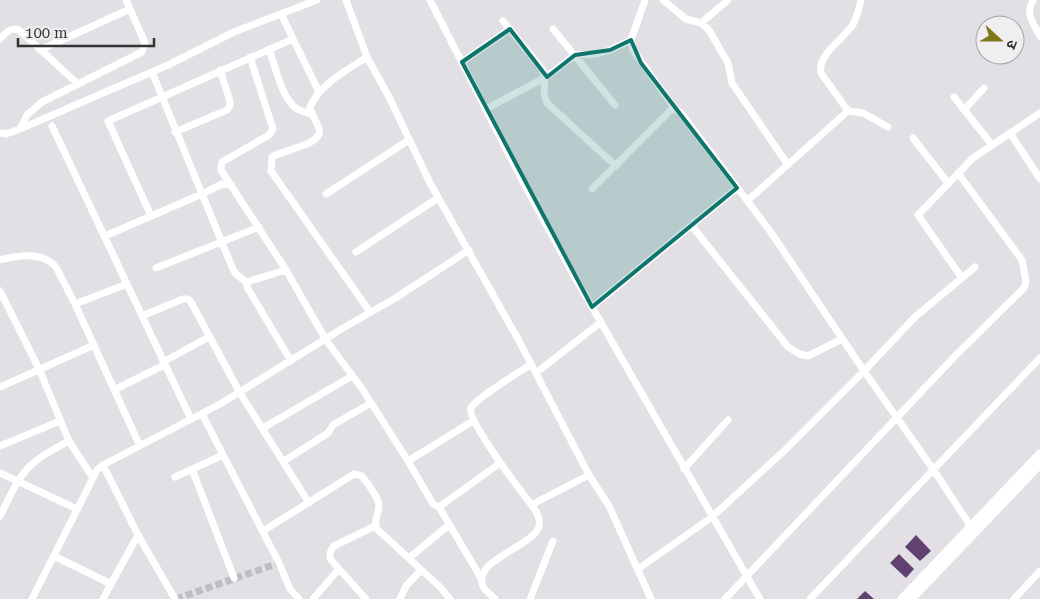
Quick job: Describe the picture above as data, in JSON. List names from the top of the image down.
{
  "scale_bar": "100 m",
  "north": "right"
}
